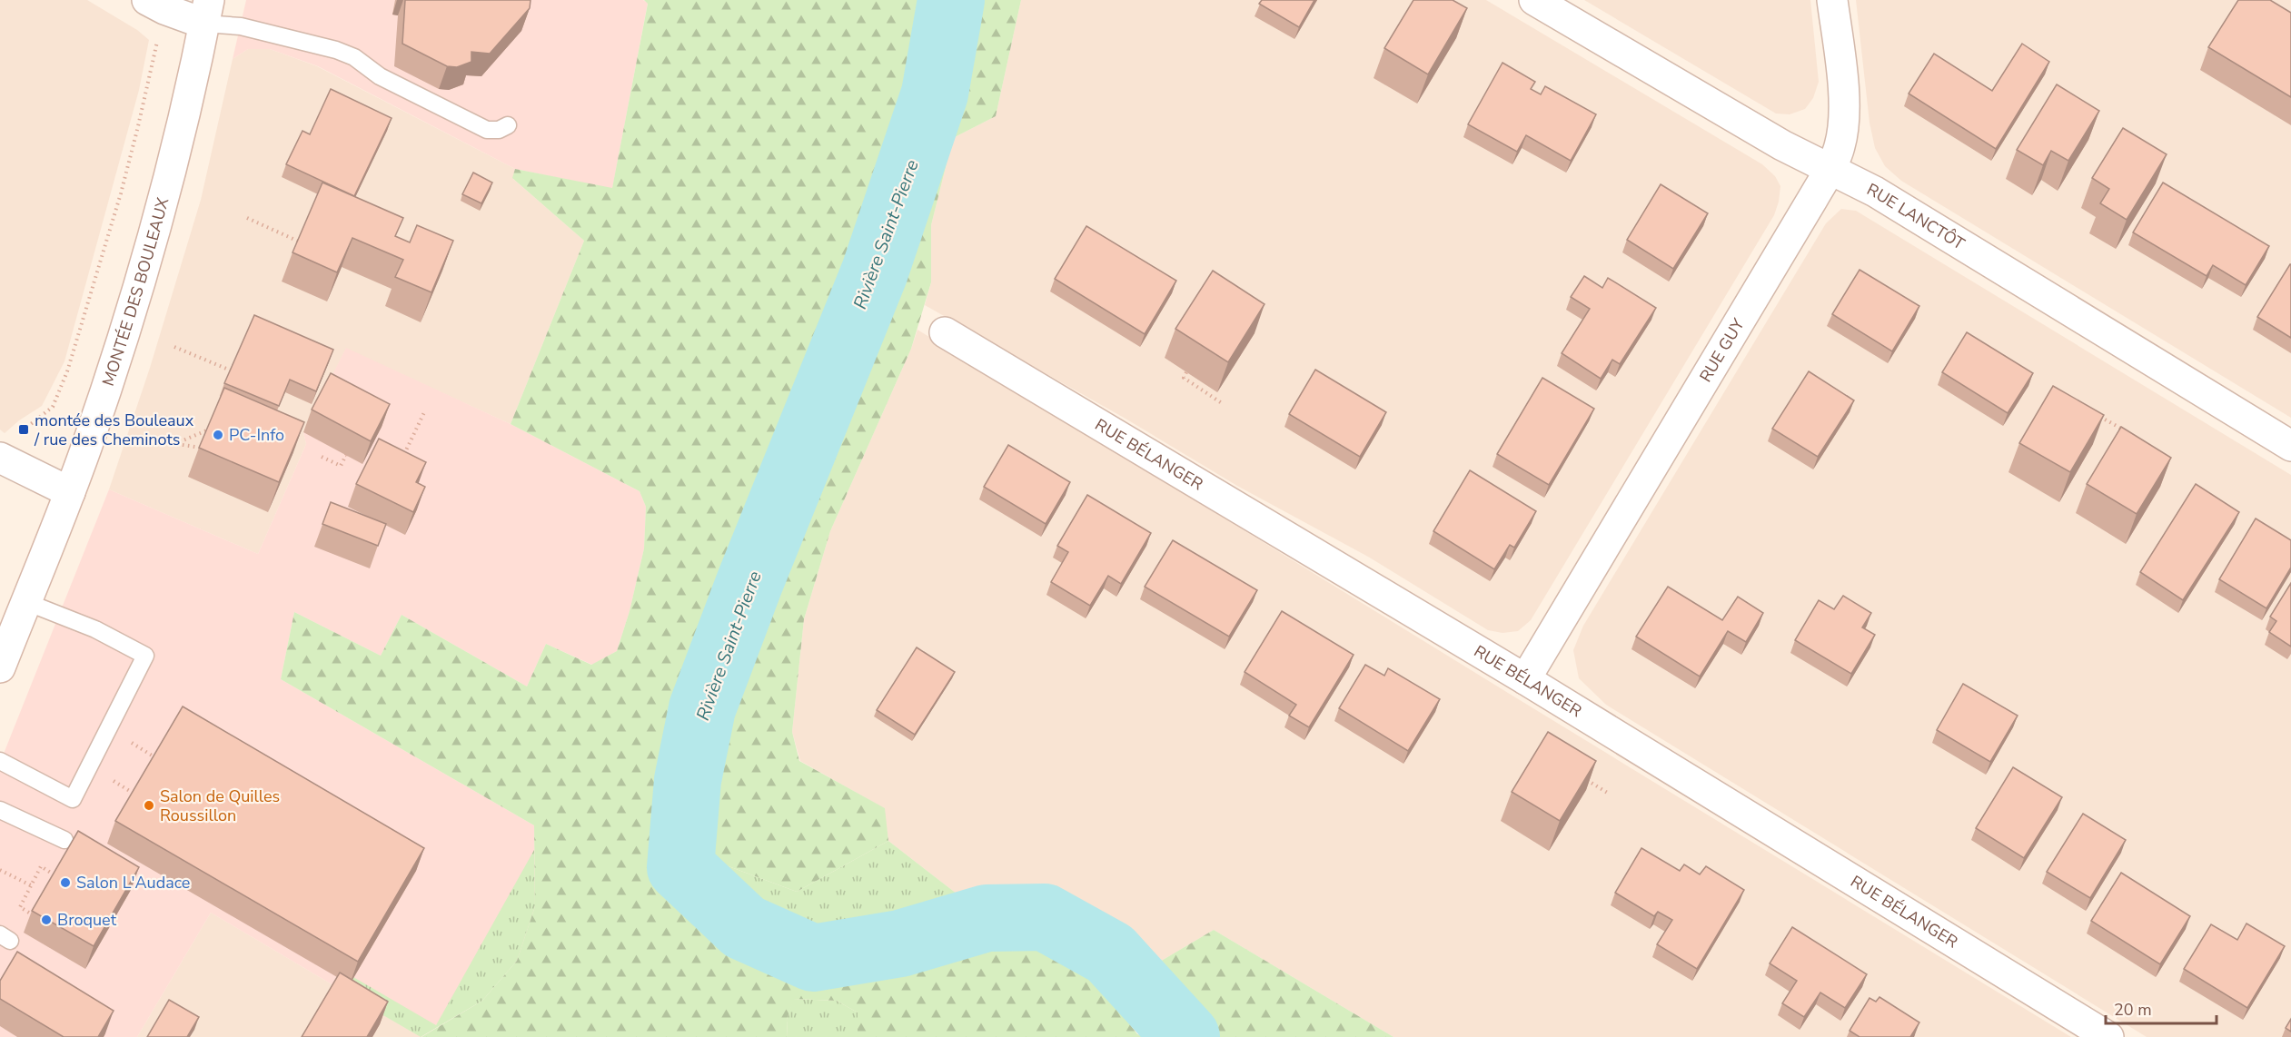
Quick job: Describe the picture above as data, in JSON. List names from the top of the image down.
{
  "streets": {
    "street": [
      "RUE LANCTÔT",
      "MONTÉE DES BOULEAUX",
      "RUE GUY",
      "RUE BÉLANGER"
    ]
  },
  "crossings": [
    ["RUE LANCTÔT", "RUE GUY"],
    ["RUE GUY", "RUE BÉLANGER"]
  ],
  "water": ["Rivière Saint-Pierre"],
  "places": {
    "transit": ["montée des Bouleaux / rue des Cheminots"],
    "other": [
      "PC-Info",
      "Salon de Quilles Roussillon",
      "Salon L'Audace",
      "Broquet"
    ]
  },
  "scale_bar": "20 m"
}
